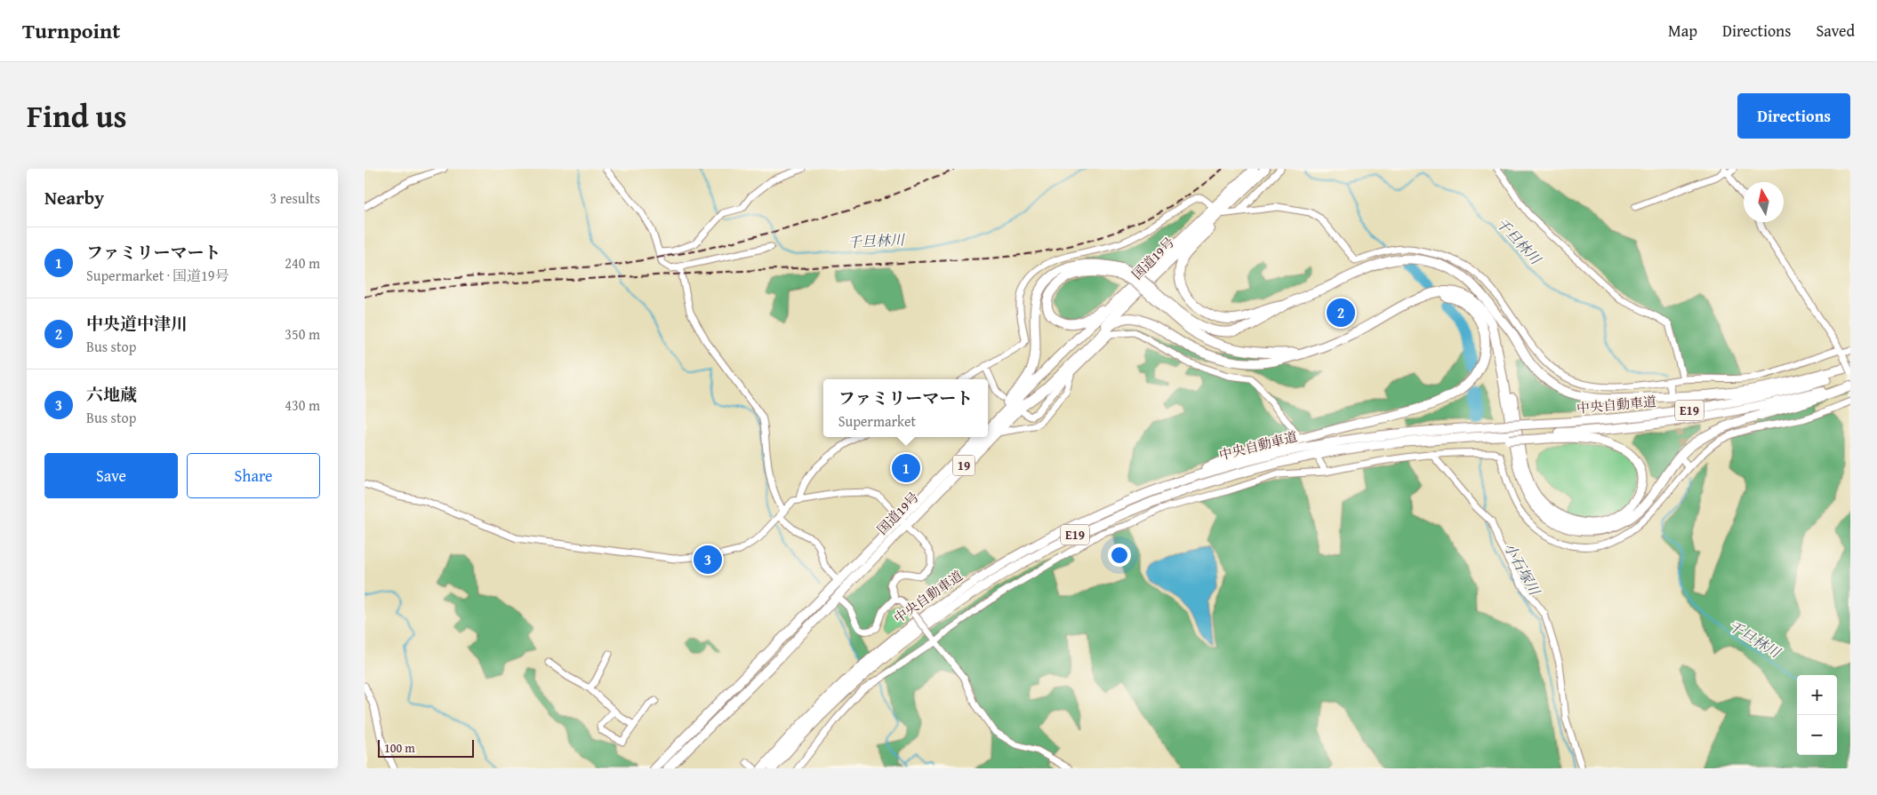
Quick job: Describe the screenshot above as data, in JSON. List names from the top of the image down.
{
  "streets": {
    "highway": [
      "国道19号",
      "中央自動車道",
      "E19",
      "19"
    ]
  },
  "water": ["千旦林川", "小石塚川"],
  "scale_bar": "100 m",
  "north": "top",
  "page": {
    "header": "Turnpoint",
    "nav": ["Map", "Directions", "Saved"],
    "title": "Find us",
    "buttons": [
      "Directions",
      ["Save", "Share"]
    ],
    "heading": ["Nearby", "3 results"],
    "list": [
      {
        "mark": "1",
        "name": "ファミリーマート",
        "note": "Supermarket · 国道19号",
        "value": "240 m"
      },
      {
        "mark": "2",
        "name": "中央道中津川",
        "note": "Bus stop",
        "value": "350 m"
      },
      {
        "mark": "3",
        "name": "六地蔵",
        "note": "Bus stop",
        "value": "430 m"
      }
    ],
    "pins": ["2", "1", "3"],
    "popup": ["ファミリーマート", "Supermarket"],
    "map_buttons": ["+", "−"],
    "scale": "100 m"
  }
}
